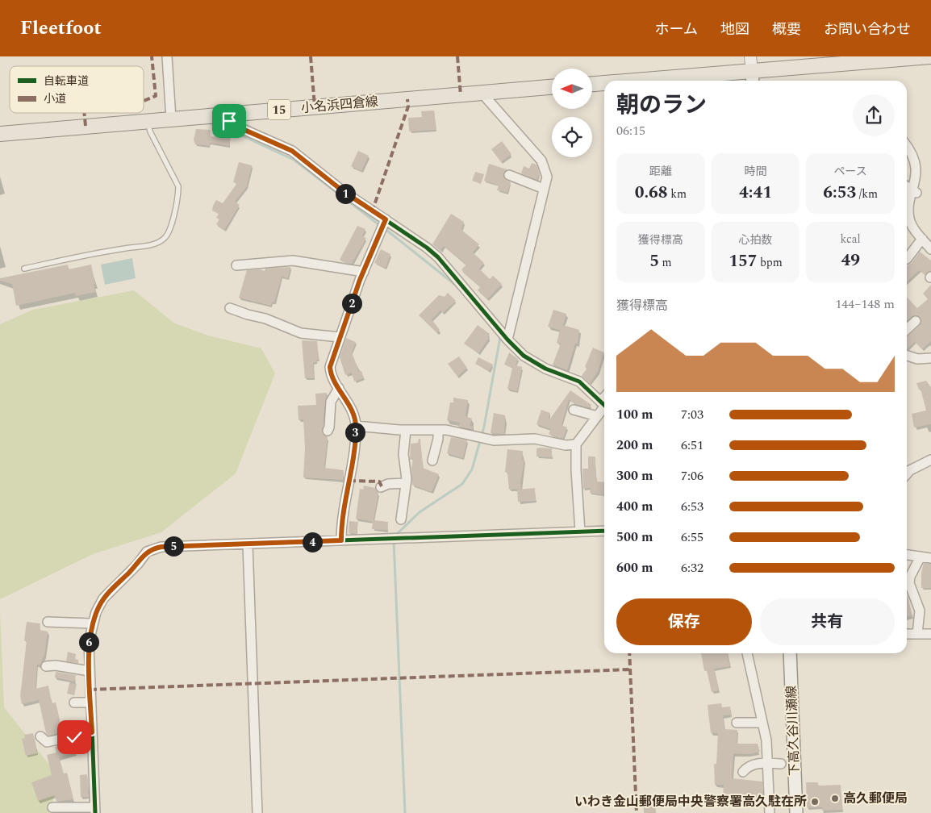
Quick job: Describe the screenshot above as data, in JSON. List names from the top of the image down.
{
  "streets": {
    "main road": ["小名浜四倉線", "15", "下高久谷川瀬線"]
  },
  "places": ["高久郵便局", "いわき金山郵便局中央警察署高久駐在所"],
  "legend": ["自転車道", "小道"],
  "north": "left",
  "page": {
    "header": "Fleetfoot",
    "nav": [
      "ホーム",
      "地図",
      "概要",
      "お問い合わせ"
    ],
    "heading": ["朝のラン", "06:15"],
    "stats": [
      ["距離", "0.68 km"],
      ["時間", "4:41"],
      ["ペース", "6:53 /km"],
      ["獲得標高", "5 m"],
      ["心拍数", "157 bpm"],
      ["kcal", "49"]
    ],
    "pins": [
      "1",
      "2",
      "3",
      "4",
      "5",
      "6"
    ],
    "chart": ["獲得標高", "144–148 m"],
    "list": [
      {
        "name": "100 m",
        "note": "7:03"
      },
      {
        "name": "200 m",
        "note": "6:51"
      },
      {
        "name": "300 m",
        "note": "7:06"
      },
      {
        "name": "400 m",
        "note": "6:53"
      },
      {
        "name": "500 m",
        "note": "6:55"
      },
      {
        "name": "600 m",
        "note": "6:32"
      }
    ],
    "buttons": ["保存", "共有"]
  }
}
